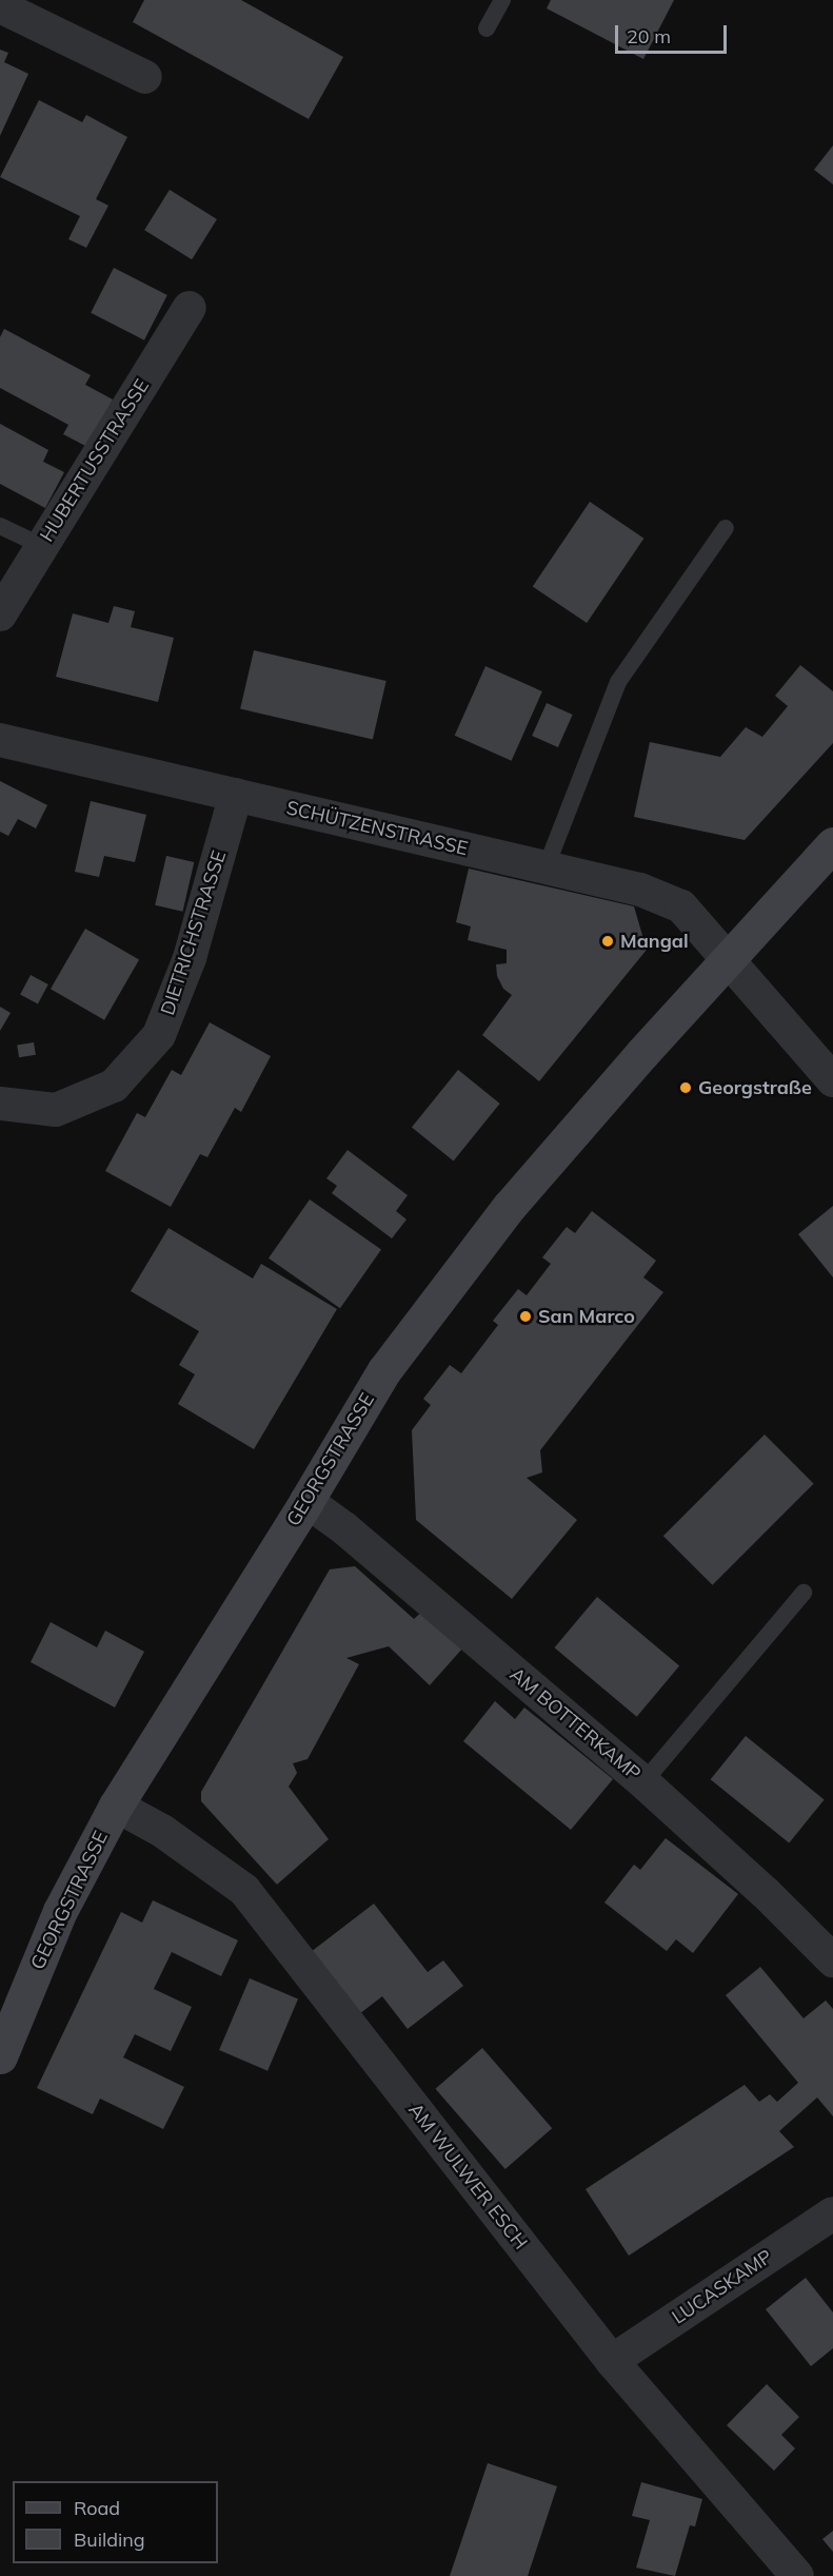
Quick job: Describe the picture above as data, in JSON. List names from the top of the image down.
{
  "streets": {
    "main road": ["GEORGSTRASSE"],
    "street": [
      "HUBERTUSSTRASSE",
      "SCHÜTZENSTRASSE",
      "DIETRICHSTRASSE",
      "AM BOTTERKAMP",
      "AM WULWER ESCH",
      "LUCASKAMP"
    ]
  },
  "crossings": [
    ["SCHÜTZENSTRASSE", "DIETRICHSTRASSE"],
    ["SCHÜTZENSTRASSE", "GEORGSTRASSE"],
    ["GEORGSTRASSE", "AM BOTTERKAMP"],
    ["GEORGSTRASSE", "AM WULWER ESCH"],
    ["AM WULWER ESCH", "LUCASKAMP"]
  ],
  "places": ["Mangal", "Georgstraße", "San Marco"],
  "legend": ["Road", "Building"],
  "scale_bar": "20 m"
}
